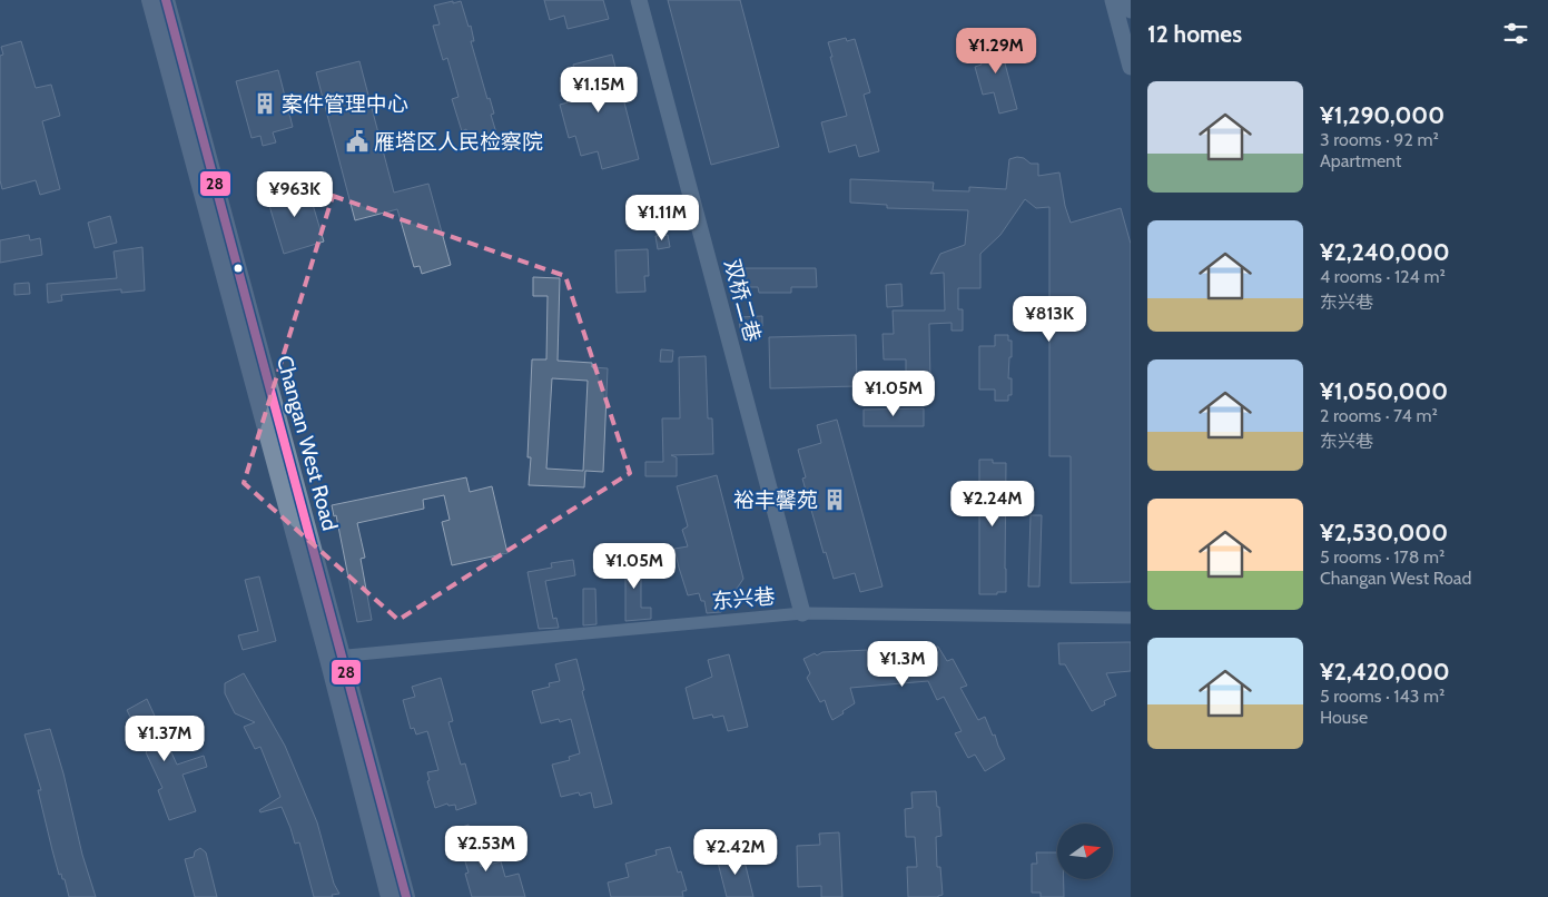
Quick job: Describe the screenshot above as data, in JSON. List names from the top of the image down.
{
  "streets": {
    "main road": ["Changan West Road"],
    "street": ["双桥二巷", "东兴巷"]
  },
  "crossings": [
    ["双桥二巷", "东兴巷"],
    ["Changan West Road", "东兴巷"]
  ],
  "places": {
    "building": ["案件管理中心", "裕丰馨苑"],
    "public building": ["雁塔区人民检察院"]
  },
  "lines": ["transit line 28"],
  "north": "right",
  "page": {
    "heading": "12 homes",
    "price": [
      "¥1.29M",
      "¥1.15M",
      "¥963K",
      "¥1.11M",
      "¥813K",
      "¥1.05M",
      "¥2.24M",
      "¥1.05M",
      "¥1.3M",
      "¥1.37M",
      "¥2.53M",
      "¥2.42M"
    ],
    "list": [
      {
        "name": "¥1,290,000",
        "note": "3 rooms · 92 m² · Apartment"
      },
      {
        "name": "¥2,240,000",
        "note": "4 rooms · 124 m² · 东兴巷"
      },
      {
        "name": "¥1,050,000",
        "note": "2 rooms · 74 m² · 东兴巷"
      },
      {
        "name": "¥2,530,000",
        "note": "5 rooms · 178 m² · Changan West Road"
      },
      {
        "name": "¥2,420,000",
        "note": "5 rooms · 143 m² · House"
      }
    ]
  }
}
